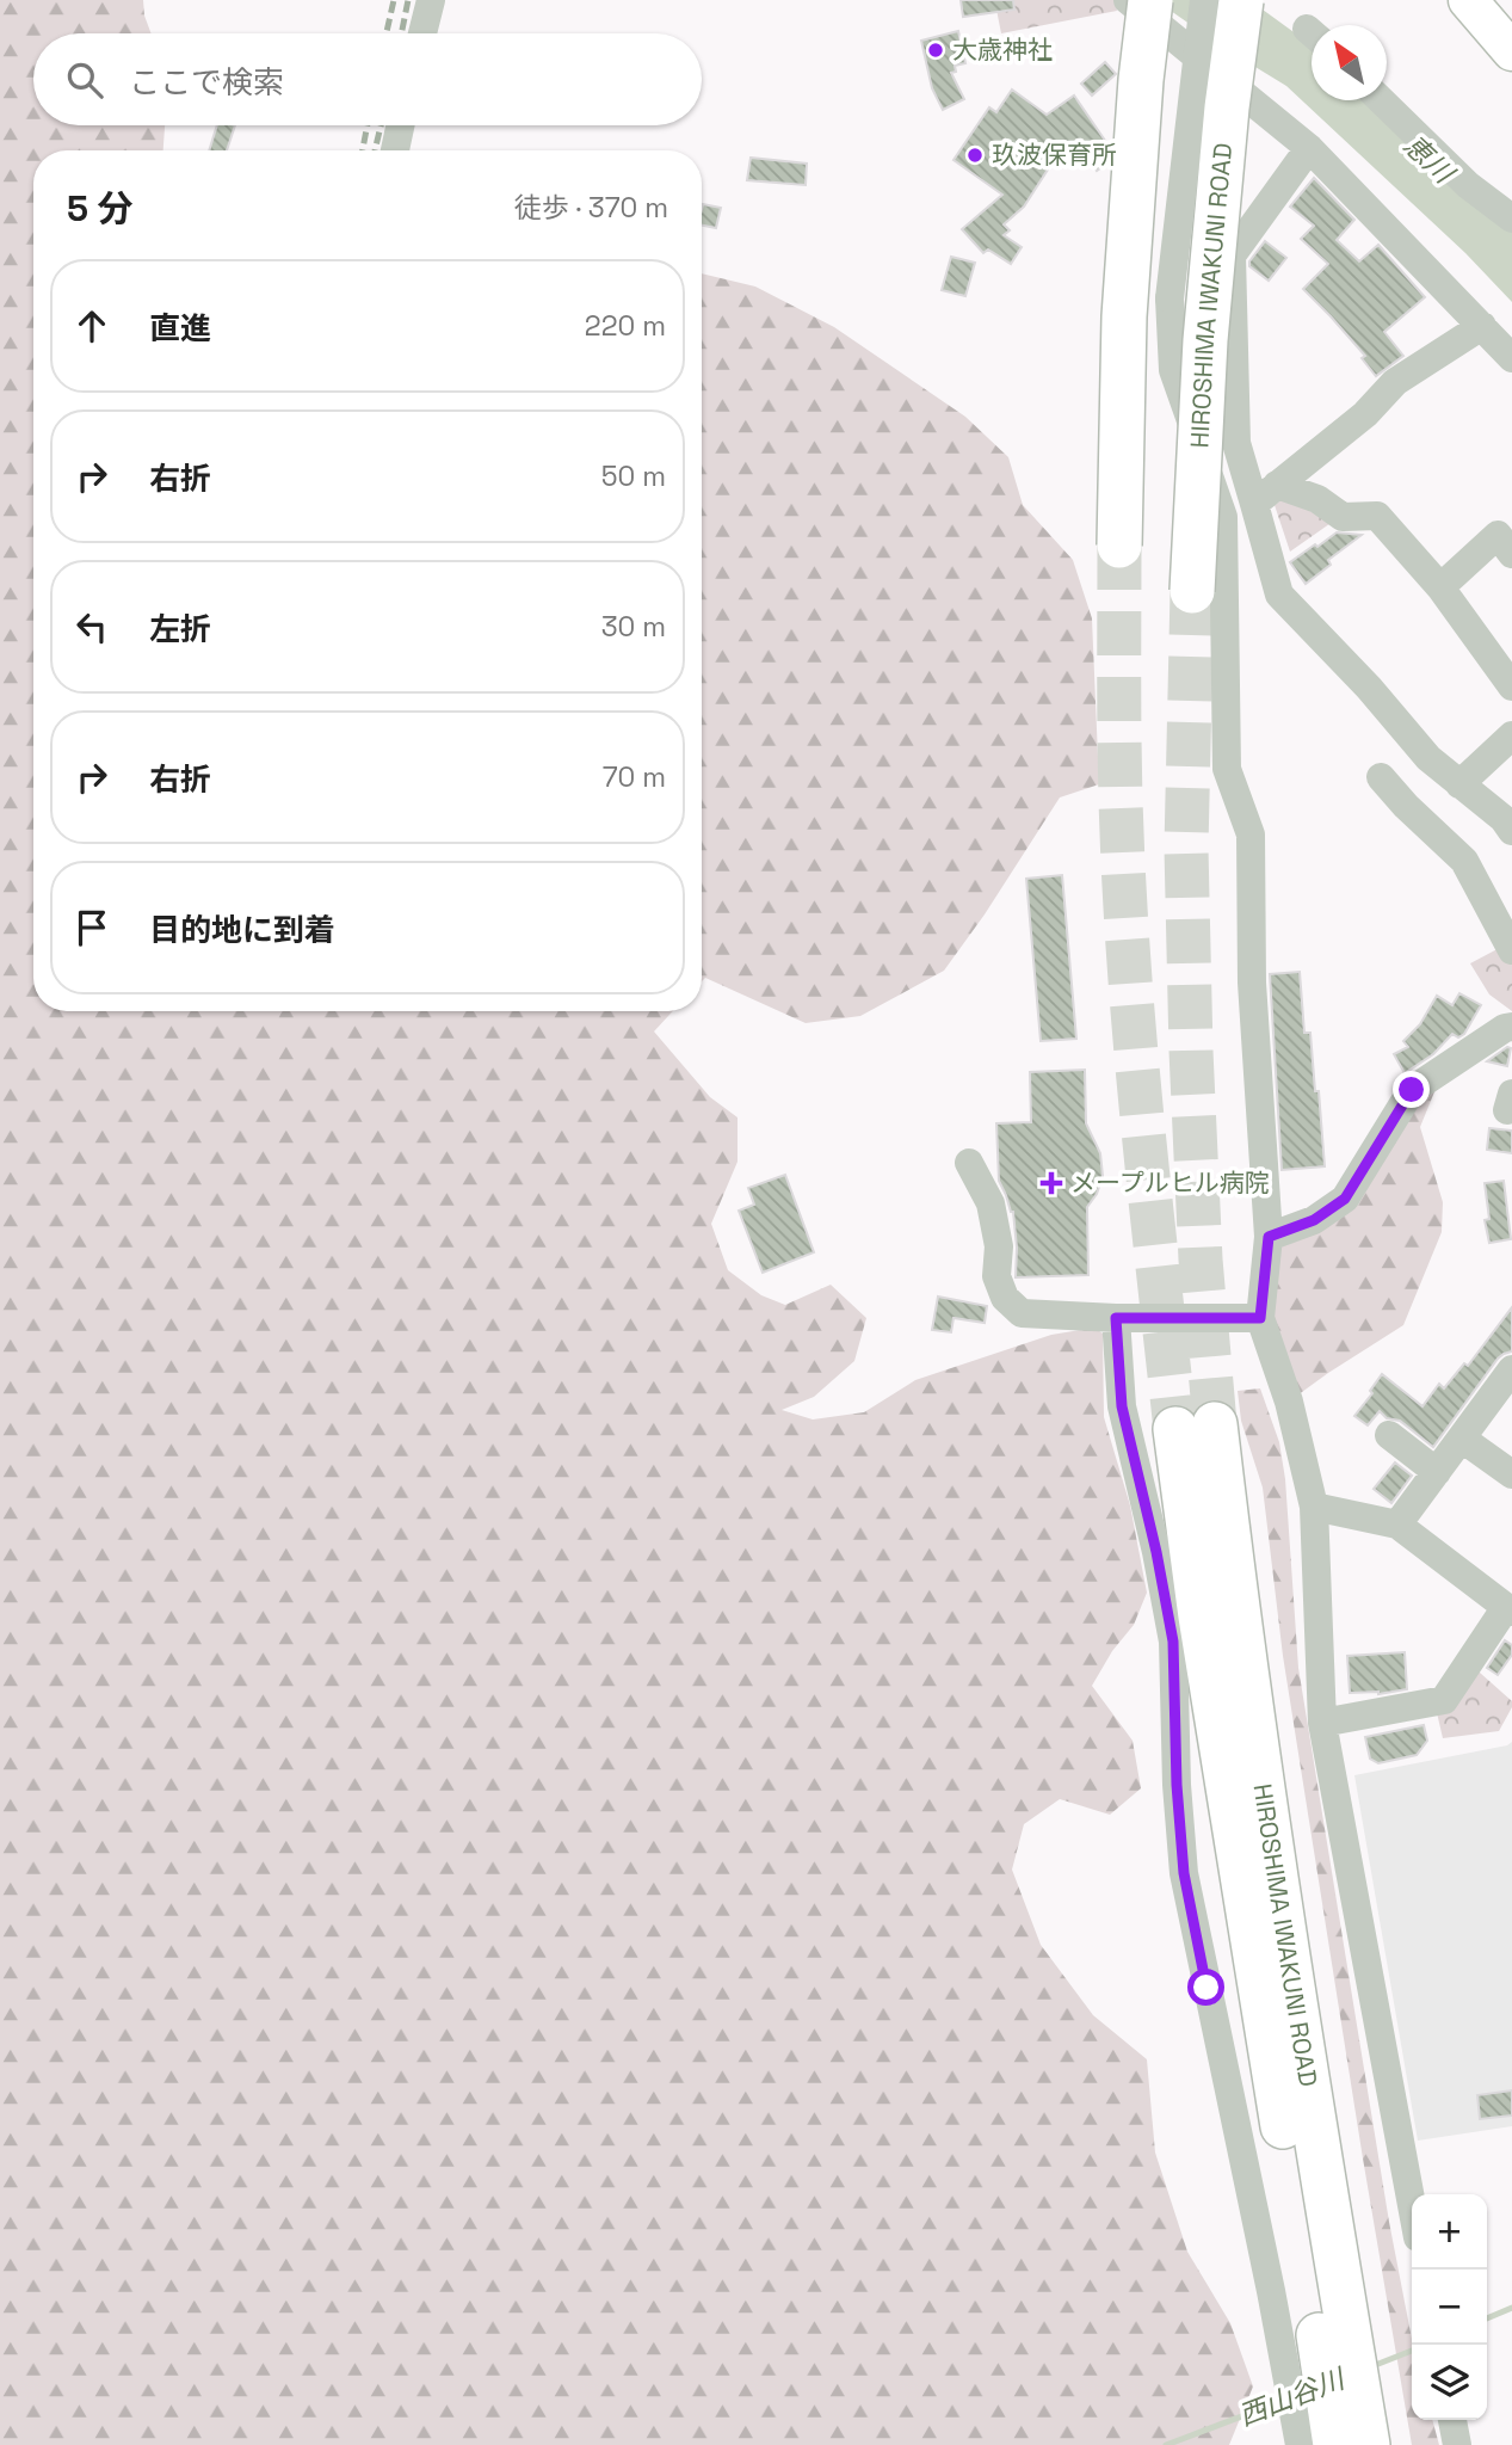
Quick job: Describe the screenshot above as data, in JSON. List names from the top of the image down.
{
  "streets": {
    "highway": ["HIROSHIMA IWAKUNI ROAD"]
  },
  "water": ["恵川", "西山谷川"],
  "places": {
    "other": ["大歳神社", "玖波保育所"],
    "health": ["メープルヒル病院"]
  },
  "north": "top left",
  "page": {
    "search": "ここで検索",
    "heading": ["5 分", "徒歩 · 370 m"],
    "list": [
      ["直進", "220 m"],
      ["右折", "50 m"],
      ["左折", "30 m"],
      ["右折", "70 m"],
      "目的地に到着"
    ],
    "map_buttons": ["+", "−"]
  }
}
